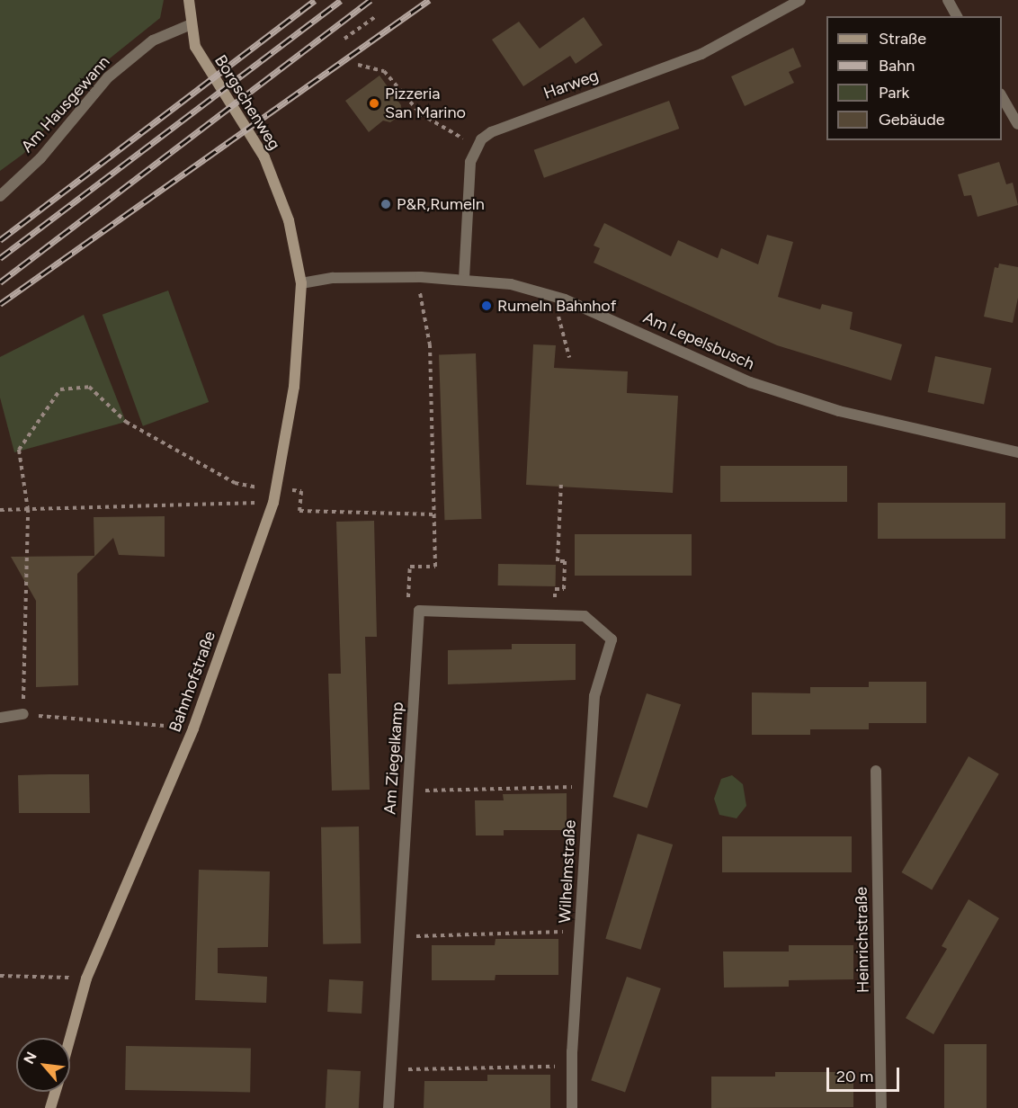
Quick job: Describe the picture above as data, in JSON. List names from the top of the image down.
{
  "streets": {
    "main road": ["Borgschenweg", "Bahnhofstraße"],
    "street": [
      "Harweg",
      "Am Hausgewann",
      "Am Lepelsbusch",
      "Am Ziegelkamp",
      "Wilhelmstraße",
      "Heinrichstraße"
    ]
  },
  "crossings": [
    ["Borgschenweg", "Am Hausgewann"],
    ["Borgschenweg", "Am Lepelsbusch"],
    ["Borgschenweg", "Bahnhofstraße"],
    ["Am Lepelsbusch", "Bahnhofstraße"]
  ],
  "places": ["Pizzeria San Marino", "P&R,Rumeln", "Rumeln Bahnhof"],
  "legend": [
    "Straße",
    "Bahn",
    "Park",
    "Gebäude"
  ],
  "scale_bar": "20 m",
  "north": "top left"
}
